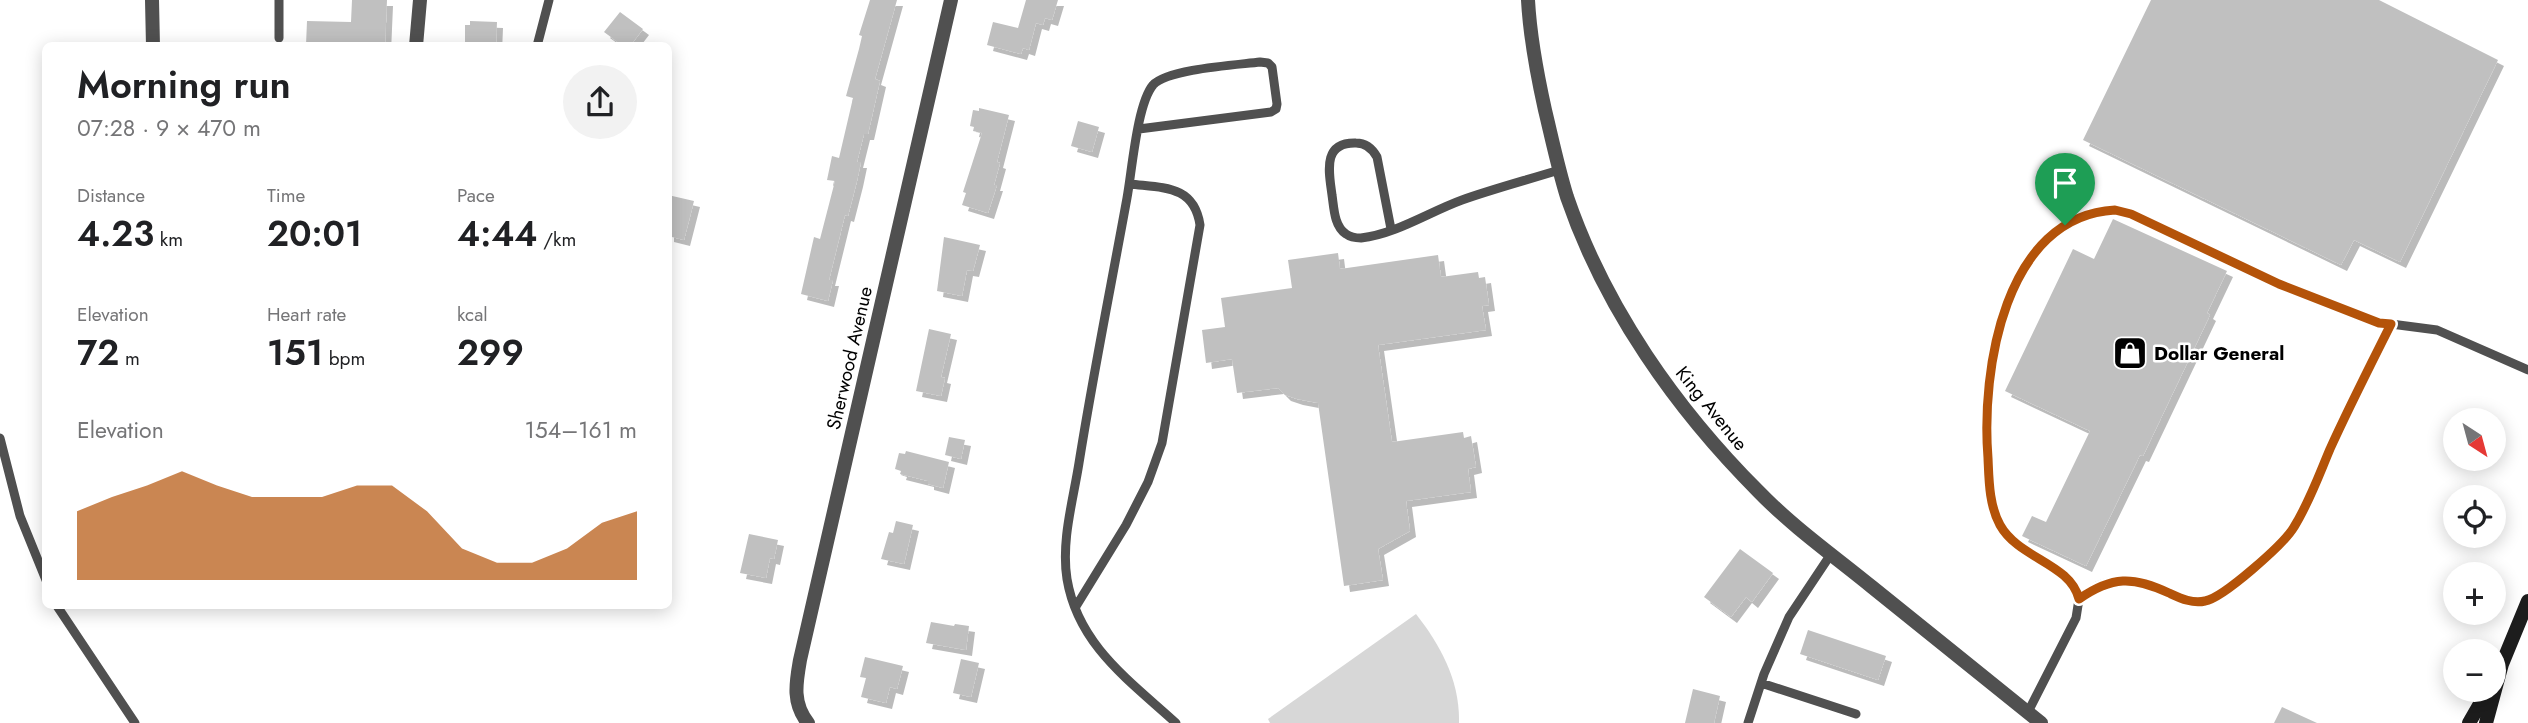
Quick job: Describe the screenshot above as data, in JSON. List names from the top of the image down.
{
  "streets": {
    "street": ["Sherwood Avenue", "King Avenue"]
  },
  "places": {
    "shop": ["Dollar General"]
  },
  "north": "bottom right",
  "page": {
    "heading": ["Morning run", "07:28 · 9 × 470 m"],
    "stats": [
      ["Distance", "4.23 km"],
      ["Time", "20:01"],
      ["Pace", "4:44 /km"],
      ["Elevation", "72 m"],
      ["Heart rate", "151 bpm"],
      ["kcal", "299"]
    ],
    "chart": ["Elevation", "154–161 m"],
    "map_buttons": ["+", "−"]
  }
}
